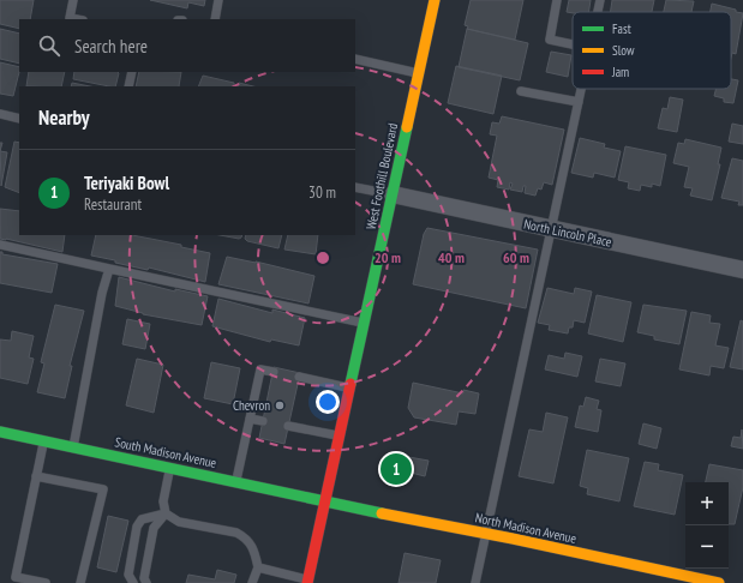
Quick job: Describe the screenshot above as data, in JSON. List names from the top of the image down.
{
  "streets": {
    "street": [
      "West Foothill Boulevard",
      "North Lincoln Place",
      "South Madison Avenue",
      "North Madison Avenue"
    ]
  },
  "crossings": [
    ["West Foothill Boulevard", "North Lincoln Place"],
    ["West Foothill Boulevard", "South Madison Avenue"],
    ["West Foothill Boulevard", "North Madison Avenue"],
    ["South Madison Avenue", "North Madison Avenue"]
  ],
  "places": ["Chevron"],
  "legend": ["Fast", "Slow", "Jam"],
  "page": {
    "search": "Search here",
    "heading": "Nearby",
    "list": [
      {
        "mark": "1",
        "name": "Teriyaki Bowl",
        "note": "Restaurant",
        "value": "30 m"
      }
    ],
    "pins": "1",
    "map_buttons": ["+", "−"]
  },
  "rings": ["20 m", "40 m", "60 m"]
}
